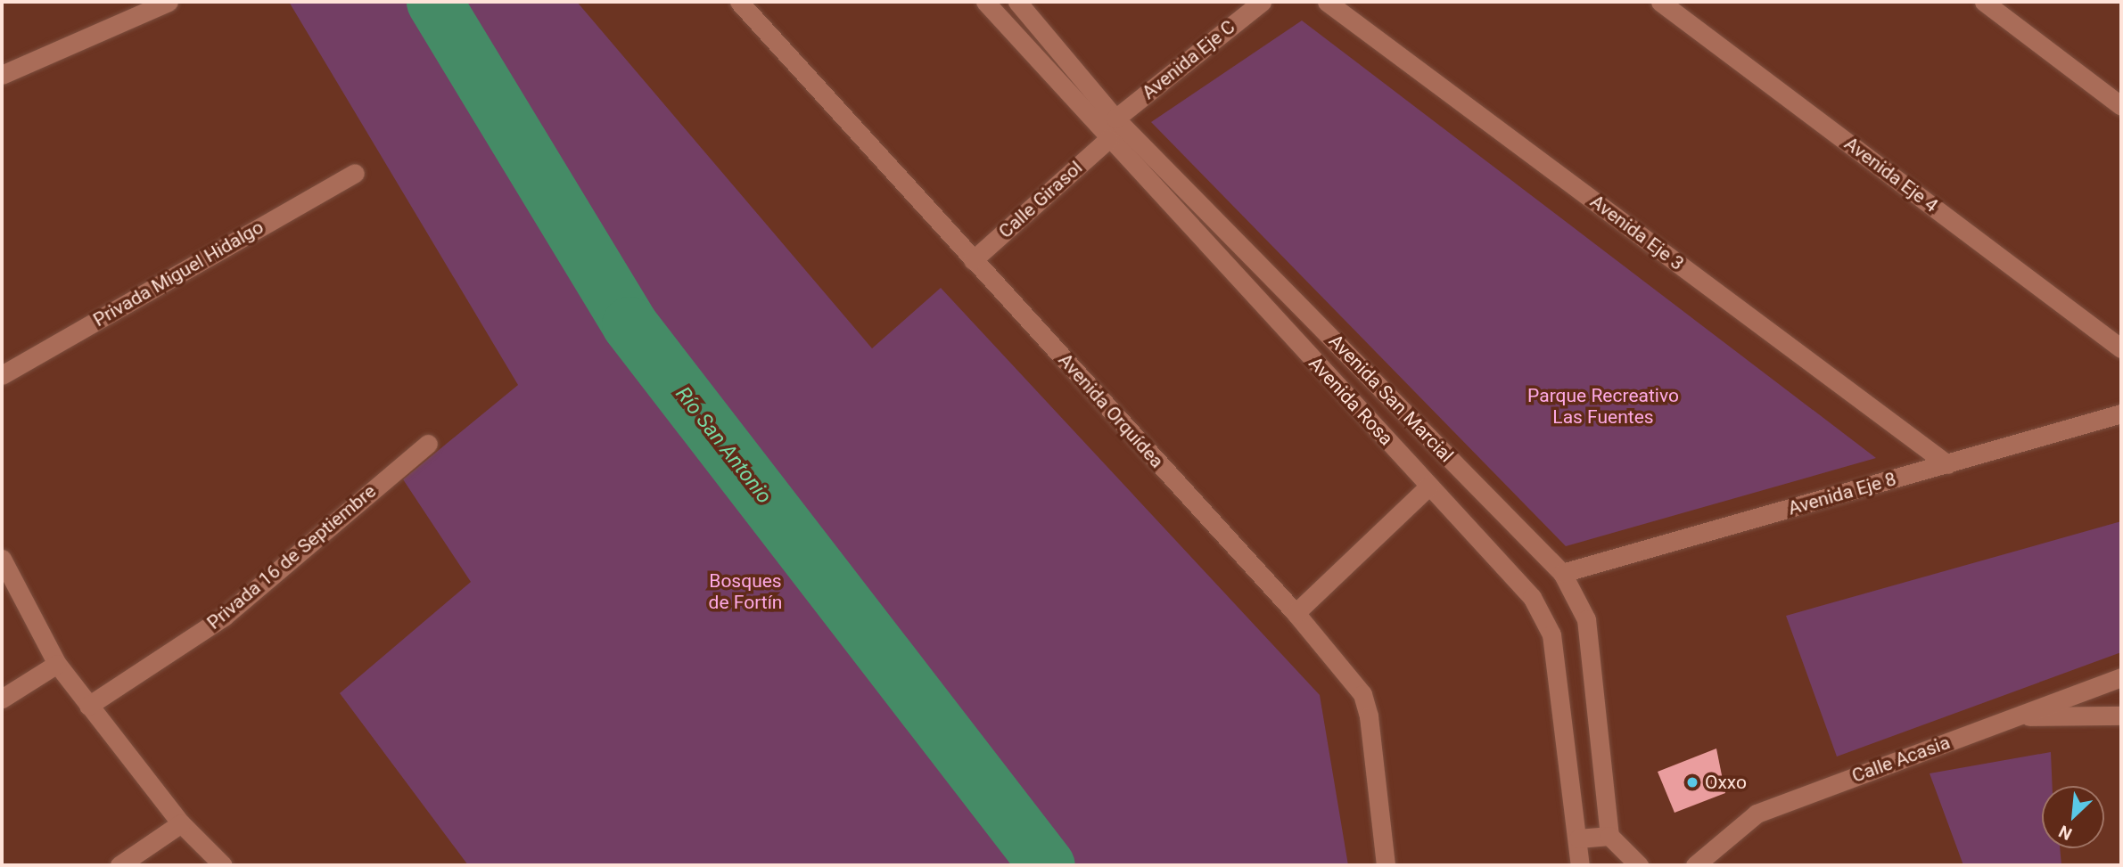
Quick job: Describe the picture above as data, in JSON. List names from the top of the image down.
{
  "streets": {
    "street": [
      "Avenida Eje C",
      "Avenida Eje 4",
      "Calle Girasol",
      "Avenida Eje 3",
      "Privada Miguel Hidalgo",
      "Avenida San Marcial",
      "Avenida Rosa",
      "Avenida Orquídea",
      "Avenida Eje 8",
      "Privada 16 de Septiembre",
      "Calle Acasia"
    ]
  },
  "crossings": [
    ["Avenida Eje C", "Avenida San Marcial"],
    ["Calle Girasol", "Avenida Rosa"],
    ["Calle Girasol", "Avenida Orquídea"],
    ["Avenida Eje 3", "Avenida Eje 8"],
    ["Avenida San Marcial", "Avenida Eje 8"]
  ],
  "water": ["Río San Antonio"],
  "parks": ["Parque Recreativo Las Fuentes", "Bosques de Fortín"],
  "places": ["Oxxo"],
  "north": "bottom left"
}
